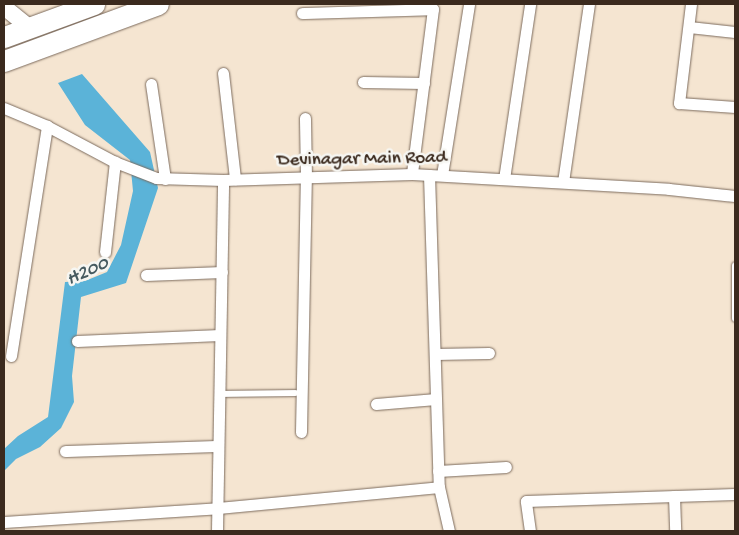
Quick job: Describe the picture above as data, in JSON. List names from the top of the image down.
{
  "streets": {
    "street": ["Devinagar Main Road"]
  },
  "water": ["H200"]
}
